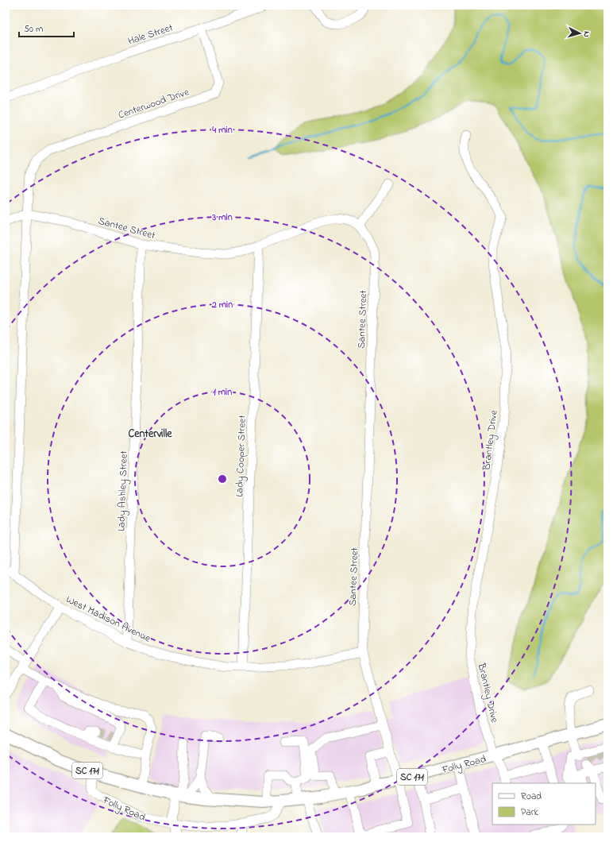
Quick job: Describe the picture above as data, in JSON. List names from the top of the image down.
{
  "streets": {
    "main road": ["Folly Road", "SC 171"],
    "street": [
      "Hale Street",
      "Centerwood Drive",
      "Santee Street",
      "Brantley Drive",
      "Lady Cooper Street",
      "Lady Ashley Street",
      "West Madison Avenue"
    ]
  },
  "crossings": [
    ["Hale Street", "Centerwood Drive"],
    ["Centerwood Drive", "Santee Street"],
    ["Santee Street", "Lady Cooper Street"],
    ["Santee Street", "Lady Ashley Street"],
    ["Santee Street", "West Madison Avenue"],
    ["Santee Street", "Folly Road"],
    ["Brantley Drive", "Folly Road"],
    ["Lady Cooper Street", "West Madison Avenue"],
    ["Lady Ashley Street", "West Madison Avenue"]
  ],
  "districts": ["Centerville"],
  "legend": ["Road", "Park"],
  "scale_bar": "50 m",
  "north": "right",
  "rings": [
    "4 min",
    "3 min",
    "2 min",
    "1 min"
  ]
}
